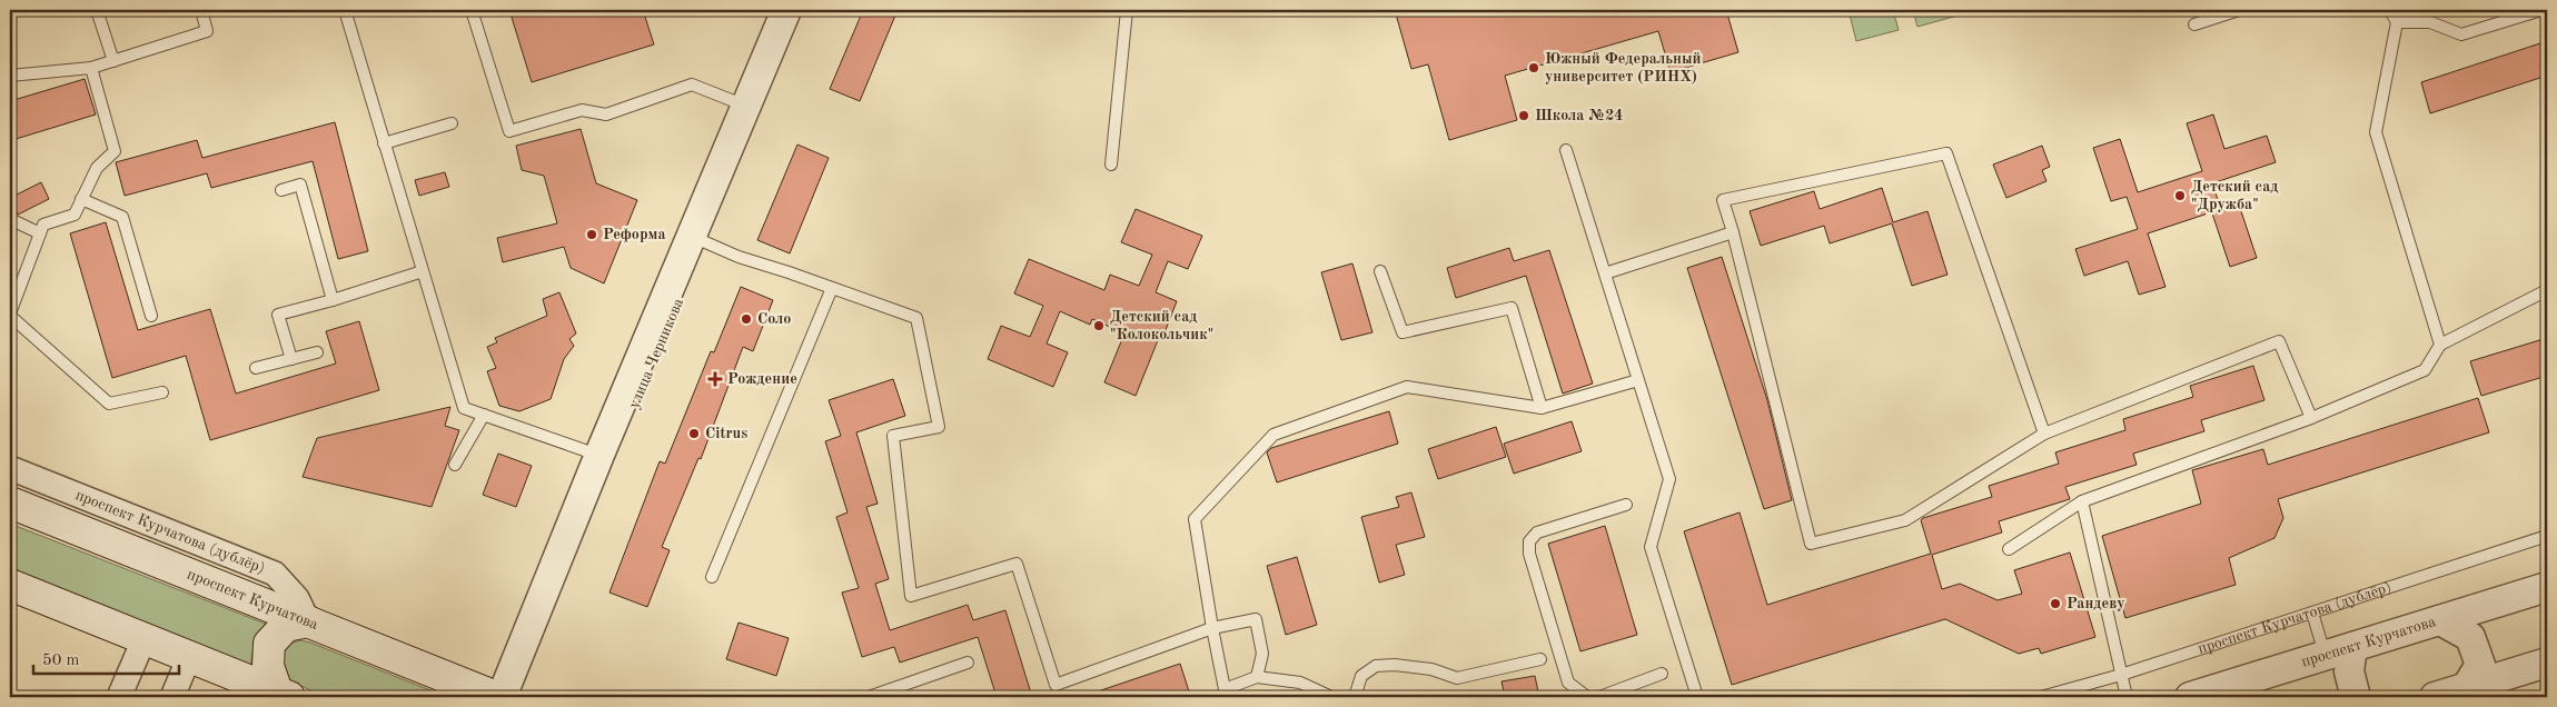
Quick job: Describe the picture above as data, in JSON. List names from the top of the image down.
{
  "streets": {
    "main road": ["проспект Курчатова"],
    "street": ["улица Черникова", "проспект Курчатова (дублёр)"]
  },
  "crossings": [
    ["проспект Курчатова (дублёр)", "проспект Курчатова"]
  ],
  "places": {
    "other": [
      "Южный Федеральный университет (РИНХ)",
      "Школа №24",
      "Детский сад \"Дружба\"",
      "Реформа",
      "Соло",
      "Детский сад \"Колокольчик\"",
      "Citrus",
      "Рандеву"
    ],
    "health": ["Рождение"]
  },
  "scale_bar": "50 m"
}
